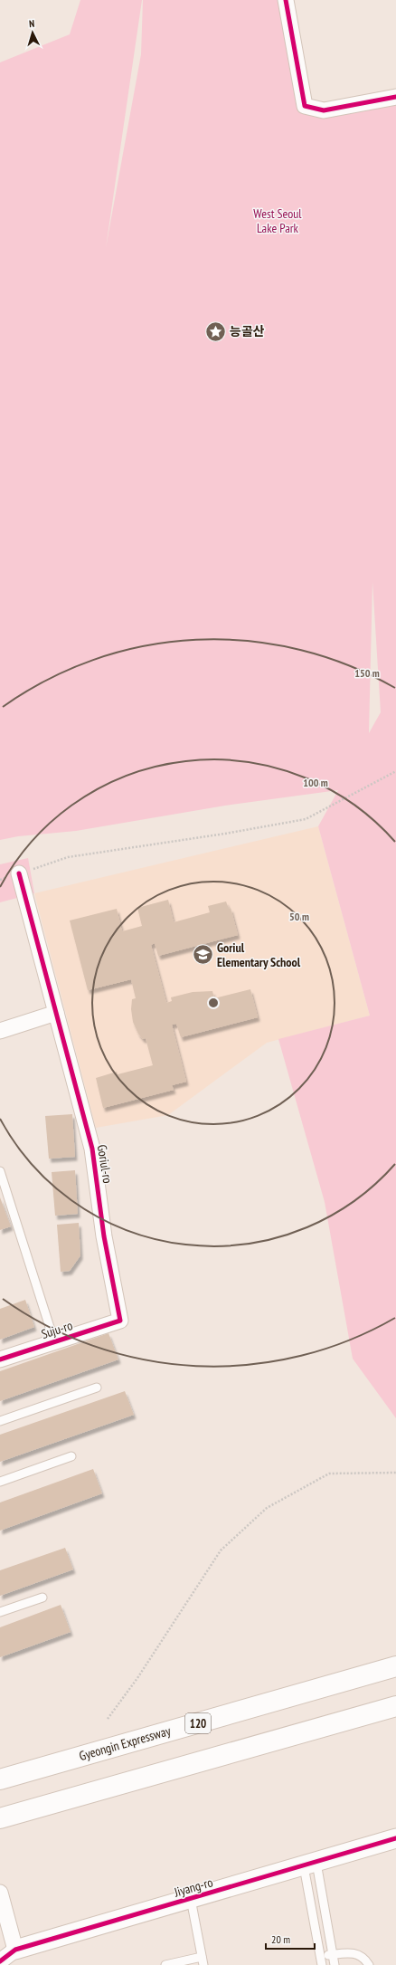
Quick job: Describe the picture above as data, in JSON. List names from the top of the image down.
{
  "streets": {
    "highway": ["120", "Gyeongin Expressway"],
    "street": ["Goriul-ro", "Suju-ro", "Jiyang-ro"]
  },
  "crossings": [
    ["Goriul-ro", "Suju-ro"]
  ],
  "parks": ["West Seoul Lake Park"],
  "places": {
    "place": ["능골산"],
    "school or university": ["Goriul Elementary School"]
  },
  "scale_bar": "20 m",
  "north": "top",
  "rings": ["150 m", "100 m", "50 m"]
}
